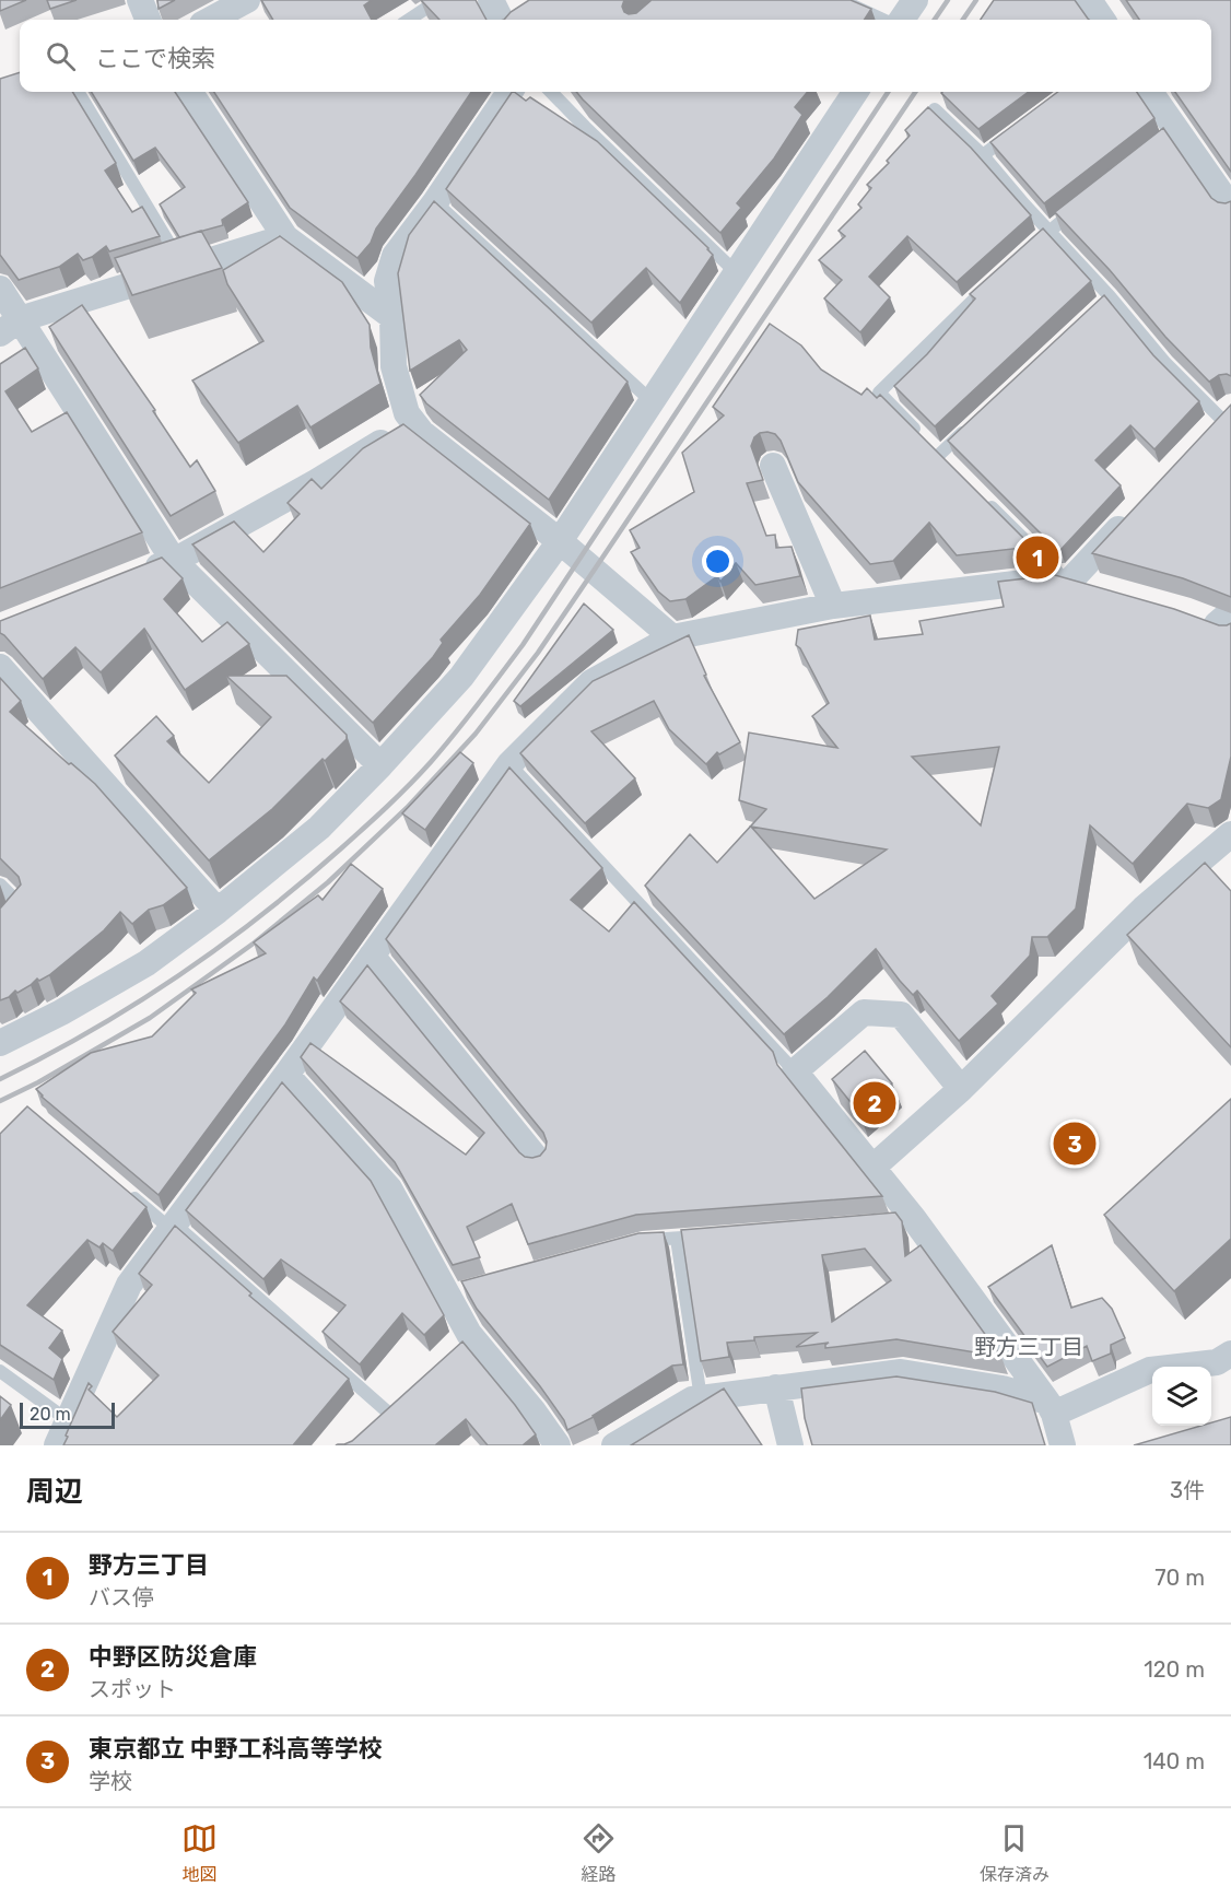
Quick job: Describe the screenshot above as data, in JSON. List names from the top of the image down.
{
  "districts": ["野方三丁目"],
  "scale_bar": "20 m",
  "page": {
    "search": "ここで検索",
    "pins": ["1", "2", "3"],
    "scale": "20 m",
    "heading": ["周辺", "3件"],
    "list": [
      {
        "mark": "1",
        "name": "野方三丁目",
        "note": "バス停",
        "value": "70 m"
      },
      {
        "mark": "2",
        "name": "中野区防災倉庫",
        "note": "スポット",
        "value": "120 m"
      },
      {
        "mark": "3",
        "name": "東京都立 中野工科高等学校",
        "note": "学校",
        "value": "140 m"
      }
    ],
    "nav": ["地図", "経路", "保存済み"]
  }
}
